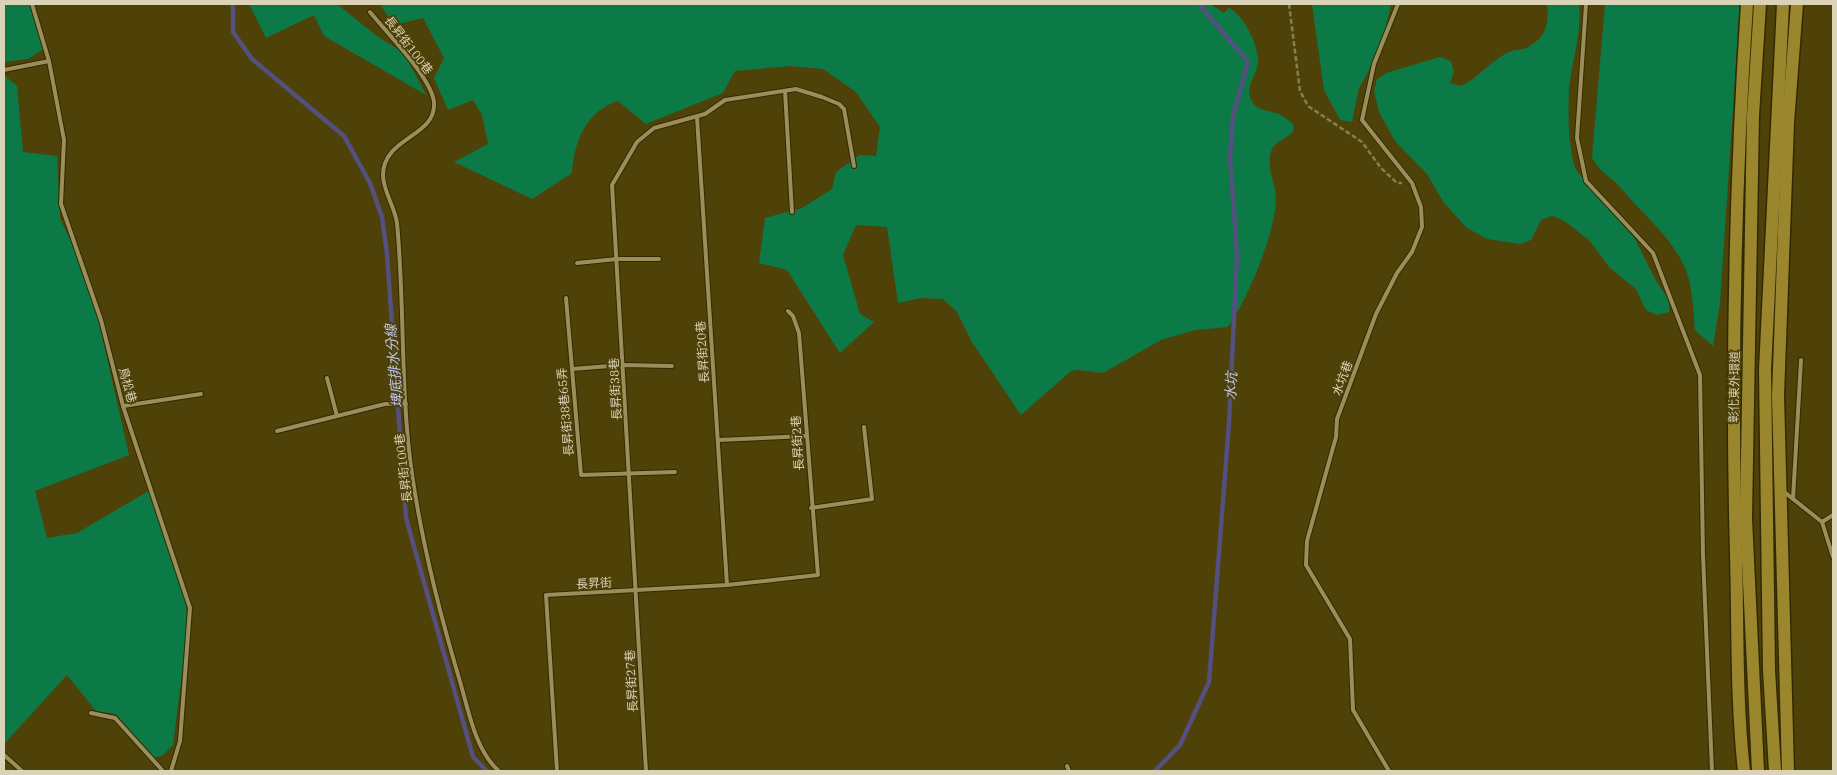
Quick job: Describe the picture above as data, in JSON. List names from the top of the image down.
{
  "streets": {
    "main road": ["彰化東外環道"],
    "lane": [
      "長昇街100巷",
      "長昇街20巷",
      "水坑巷",
      "鳥松巷",
      "長昇街38巷",
      "長昇街38巷65弄",
      "長昇街2巷",
      "長昇街",
      "長昇街27巷"
    ]
  },
  "crossings": [
    ["長昇街20巷", "長昇街38巷"],
    ["長昇街20巷", "長昇街"],
    ["長昇街38巷", "長昇街38巷65弄"],
    ["長昇街38巷", "長昇街"],
    ["長昇街38巷", "長昇街27巷"],
    ["長昇街2巷", "長昇街"],
    ["長昇街", "長昇街27巷"]
  ],
  "water": ["埤底排水分線", "水坑"]
}
